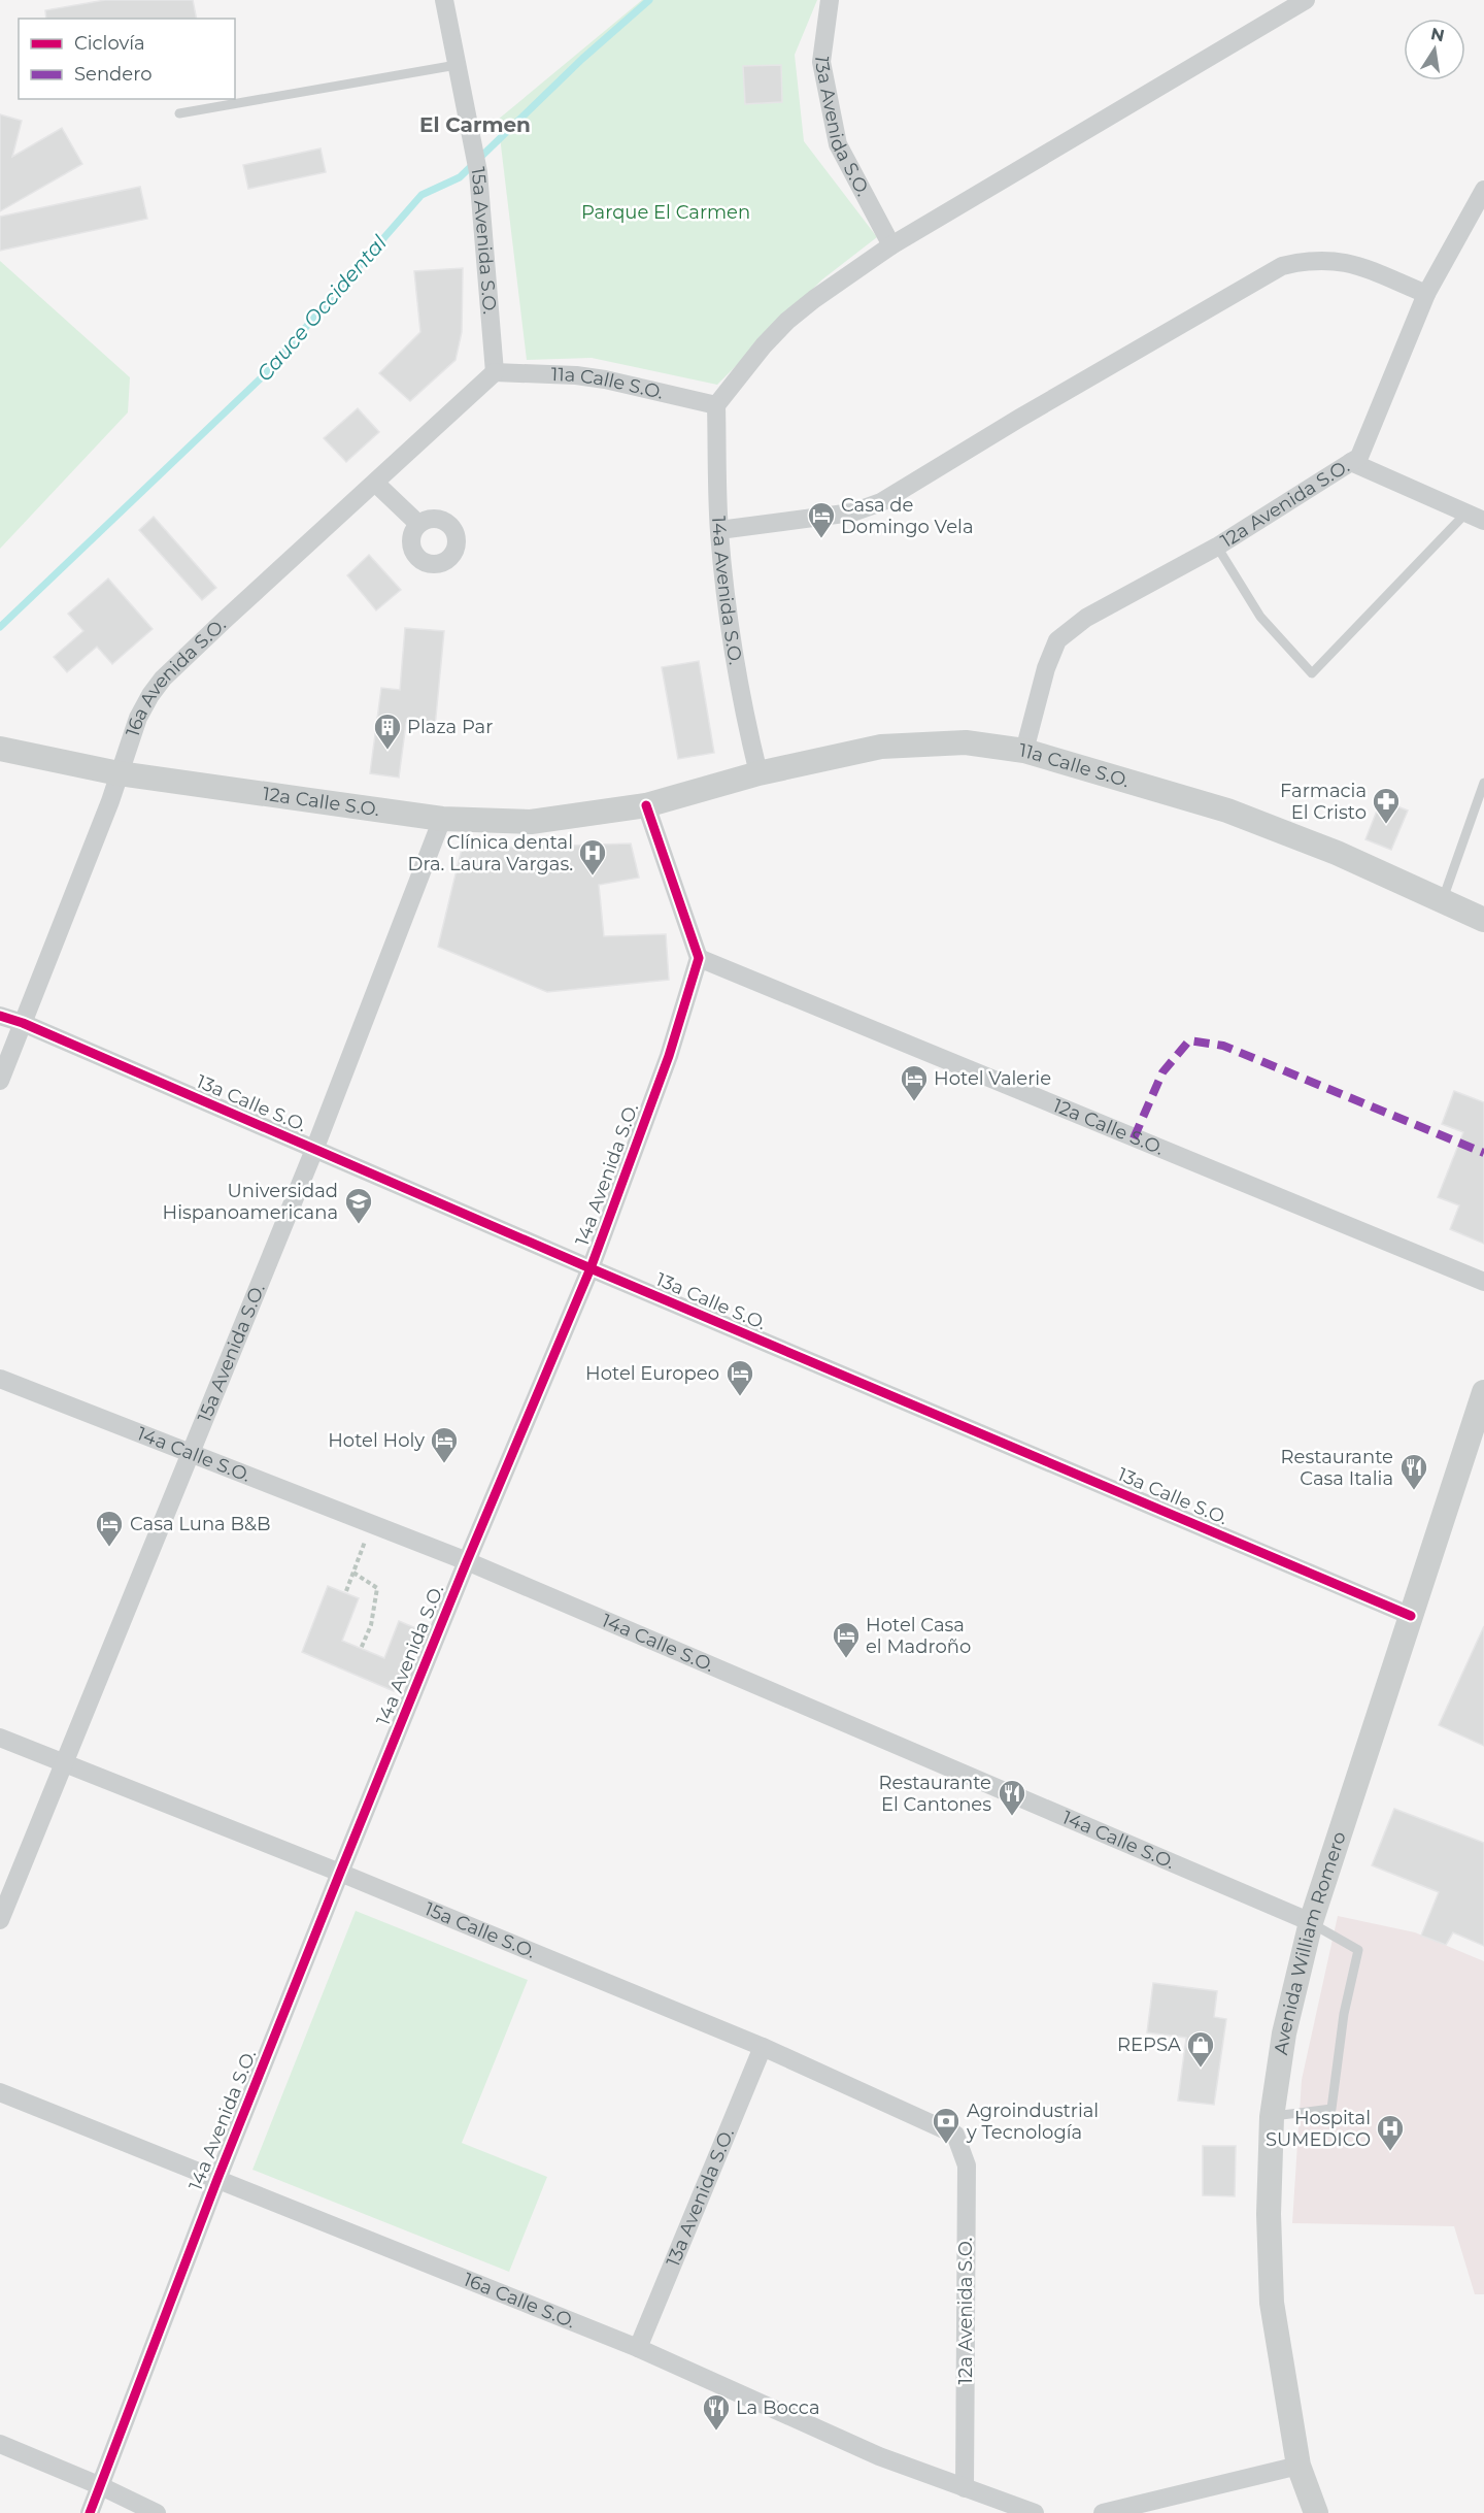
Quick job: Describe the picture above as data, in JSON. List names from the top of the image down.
{
  "streets": {
    "street": [
      "13a Avenida S.O.",
      "15a Avenida S.O.",
      "11a Calle S.O.",
      "12a Avenida S.O.",
      "14a Avenida S.O.",
      "16a Avenida S.O.",
      "12a Calle S.O.",
      "13a Calle S.O.",
      "14a Calle S.O.",
      "15a Calle S.O.",
      "Avenida William Romero",
      "16a Calle S.O."
    ]
  },
  "crossings": [
    ["13a Avenida S.O.", "15a Calle S.O."],
    ["13a Avenida S.O.", "16a Calle S.O."],
    ["15a Avenida S.O.", "11a Calle S.O."],
    ["15a Avenida S.O.", "16a Avenida S.O."],
    ["15a Avenida S.O.", "12a Calle S.O."],
    ["15a Avenida S.O.", "13a Calle S.O."],
    ["15a Avenida S.O.", "14a Calle S.O."],
    ["15a Avenida S.O.", "15a Calle S.O."],
    ["11a Calle S.O.", "12a Avenida S.O."],
    ["11a Calle S.O.", "14a Avenida S.O."],
    ["11a Calle S.O.", "16a Avenida S.O."],
    ["11a Calle S.O.", "12a Calle S.O."],
    ["12a Avenida S.O.", "15a Calle S.O."],
    ["12a Avenida S.O.", "16a Calle S.O."],
    ["14a Avenida S.O.", "12a Calle S.O."],
    ["14a Avenida S.O.", "13a Calle S.O."],
    ["14a Avenida S.O.", "14a Calle S.O."],
    ["14a Avenida S.O.", "15a Calle S.O."],
    ["14a Avenida S.O.", "16a Calle S.O."],
    ["16a Avenida S.O.", "12a Calle S.O."],
    ["16a Avenida S.O.", "13a Calle S.O."],
    ["13a Calle S.O.", "Avenida William Romero"],
    ["14a Calle S.O.", "Avenida William Romero"]
  ],
  "districts": ["El Carmen"],
  "water": ["Cauce Occidental"],
  "parks": ["Parque El Carmen"],
  "places": {
    "hotel": [
      "Casa de Domingo Vela",
      "Hotel Valerie",
      "Hotel Europeo",
      "Hotel Holy",
      "Casa Luna B&B",
      "Hotel Casa el Madroño"
    ],
    "building": ["Plaza Par"],
    "pharmacy": ["Farmacia El Cristo"],
    "hospital": ["Clínica dental Dra. Laura Vargas.", "Hospital SUMEDICO"],
    "school or university": ["Universidad Hispanoamericana"],
    "restaurant": ["Restaurante Casa Italia", "Restaurante El Cantones", "La Bocca"],
    "shop": ["REPSA"],
    "bank": ["Agroindustrial y Tecnología"]
  },
  "legend": ["Ciclovía", "Sendero"],
  "north": "top"
}
